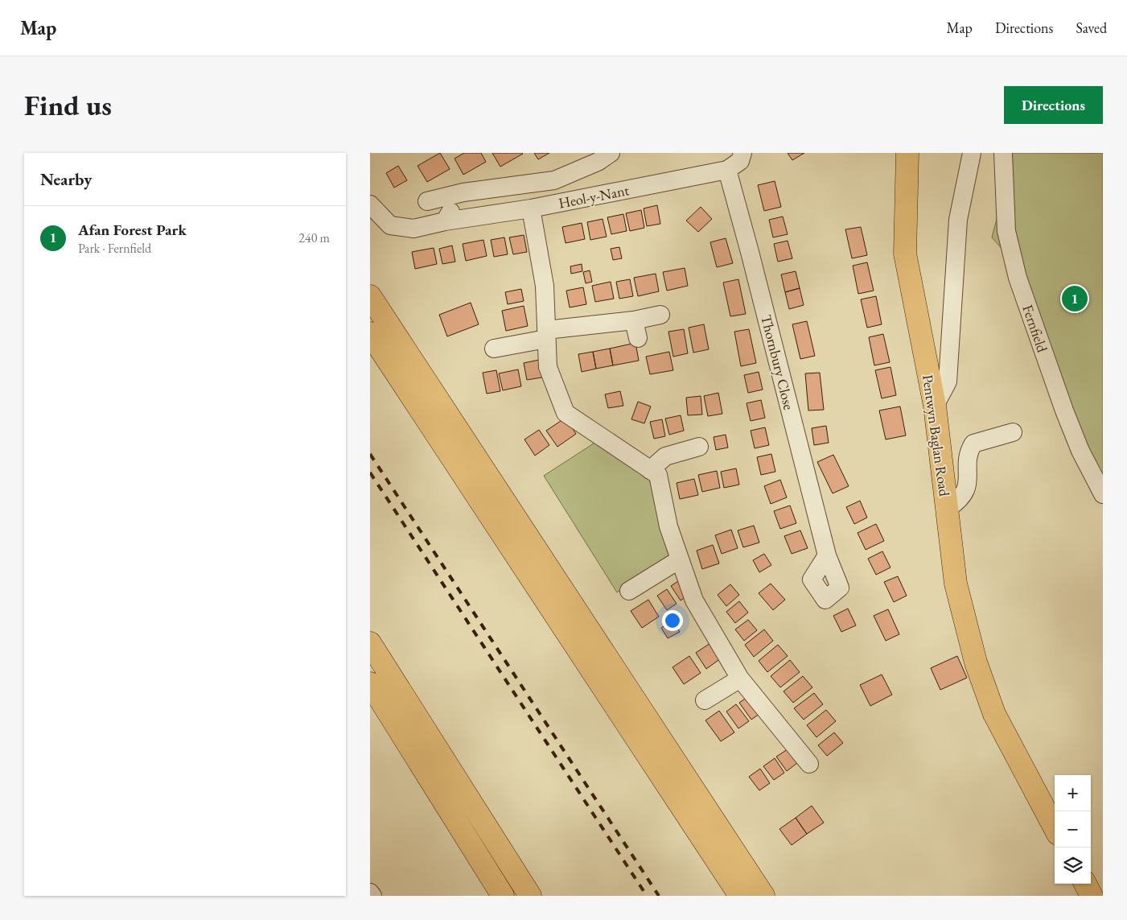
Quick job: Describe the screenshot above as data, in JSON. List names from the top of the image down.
{
  "streets": {
    "main road": ["Pentwyn Baglan Road"],
    "street": ["Heol-y-Nant", "Fernfield", "Thornbury Close"]
  },
  "crossings": [
    ["Heol-y-Nant", "Thornbury Close"]
  ],
  "page": {
    "header": "Map",
    "nav": ["Map", "Directions", "Saved"],
    "buttons": "Directions",
    "title": "Find us",
    "heading": "Nearby",
    "list": [
      {
        "mark": "1",
        "name": "Afan Forest Park",
        "note": "Park · Fernfield",
        "value": "240 m"
      }
    ],
    "pins": "1",
    "map_buttons": ["+", "−"]
  }
}
